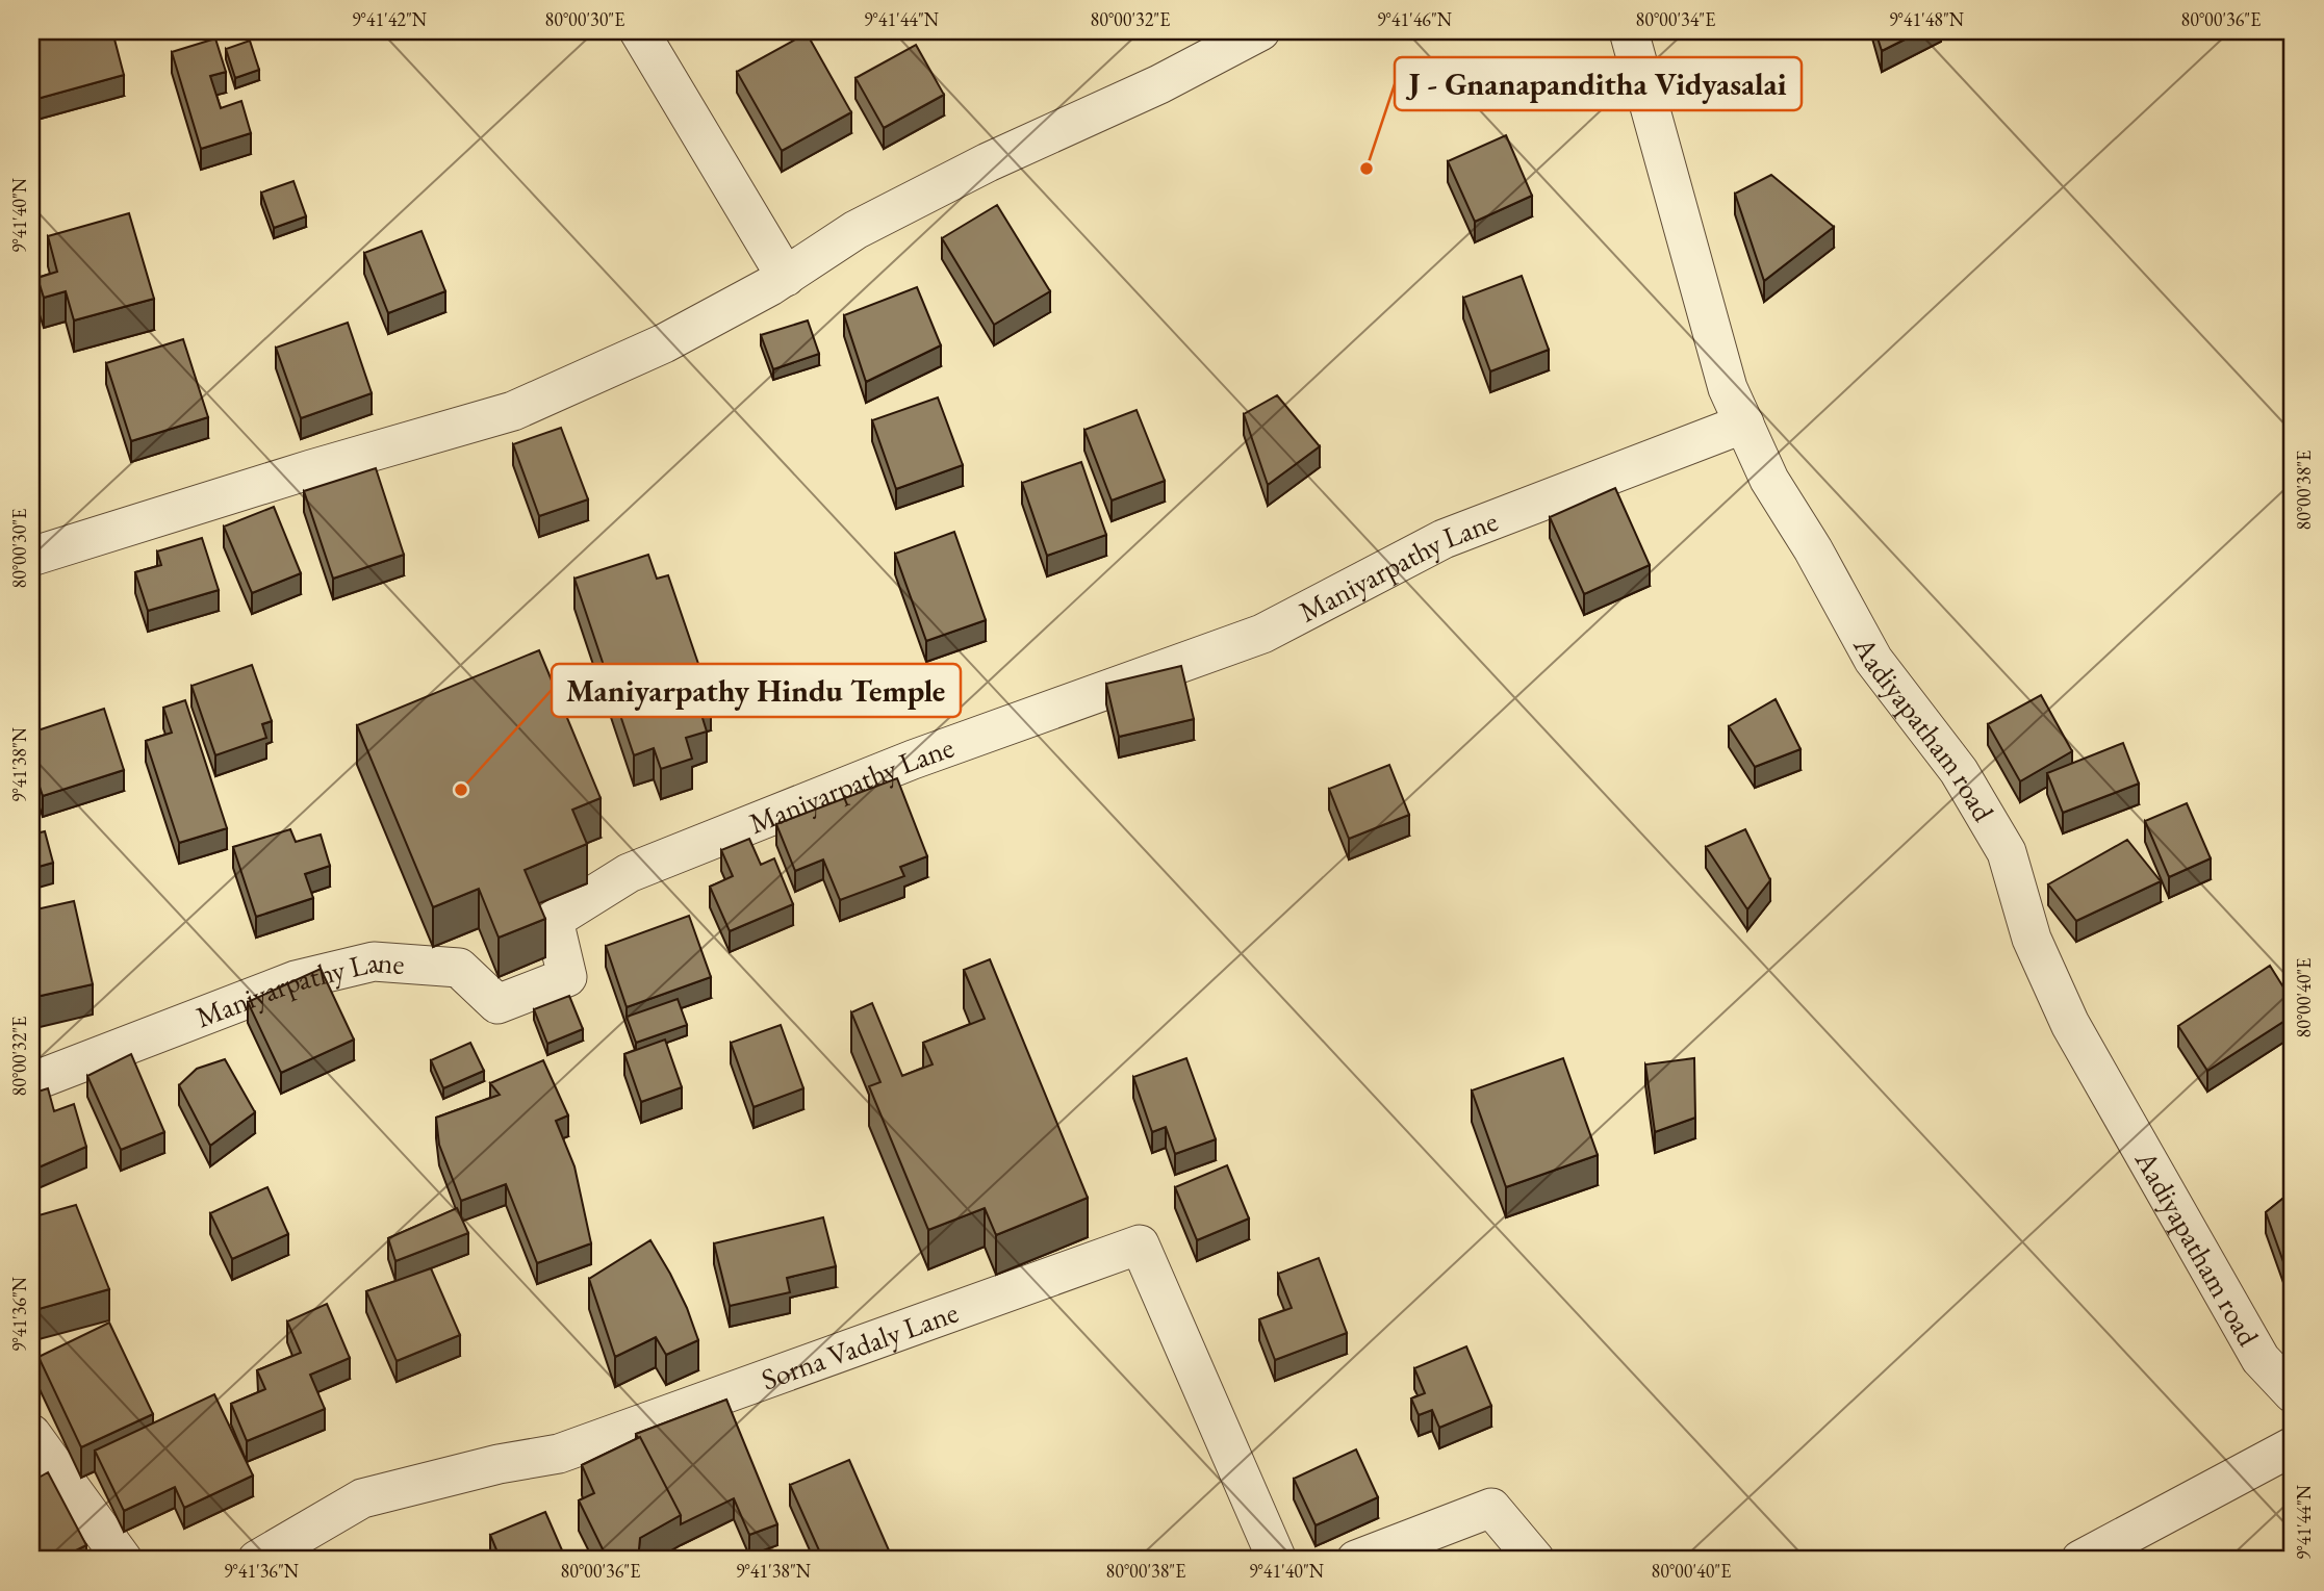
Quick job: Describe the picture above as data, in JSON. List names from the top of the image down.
{
  "streets": {
    "street": ["Maniyarpathy Lane", "Aadiyapatham road", "Sorna Vadaly Lane"]
  },
  "crossings": [
    ["Maniyarpathy Lane", "Aadiyapatham road"]
  ],
  "places": ["J - Gnanapanditha Vidyasalai", "Maniyarpathy Hindu Temple"],
  "coordinates": [
    "9°41'42\"N",
    "80°00'30\"E",
    "9°41'44\"N",
    "80°00'32\"E",
    "9°41'46\"N",
    "80°00'34\"E",
    "9°41'48\"N",
    "80°00'36\"E",
    "9°41'40\"N",
    "80°00'38\"E",
    "9°41'38\"N",
    "80°00'40\"E",
    "9°41'36\"N"
  ]
}
